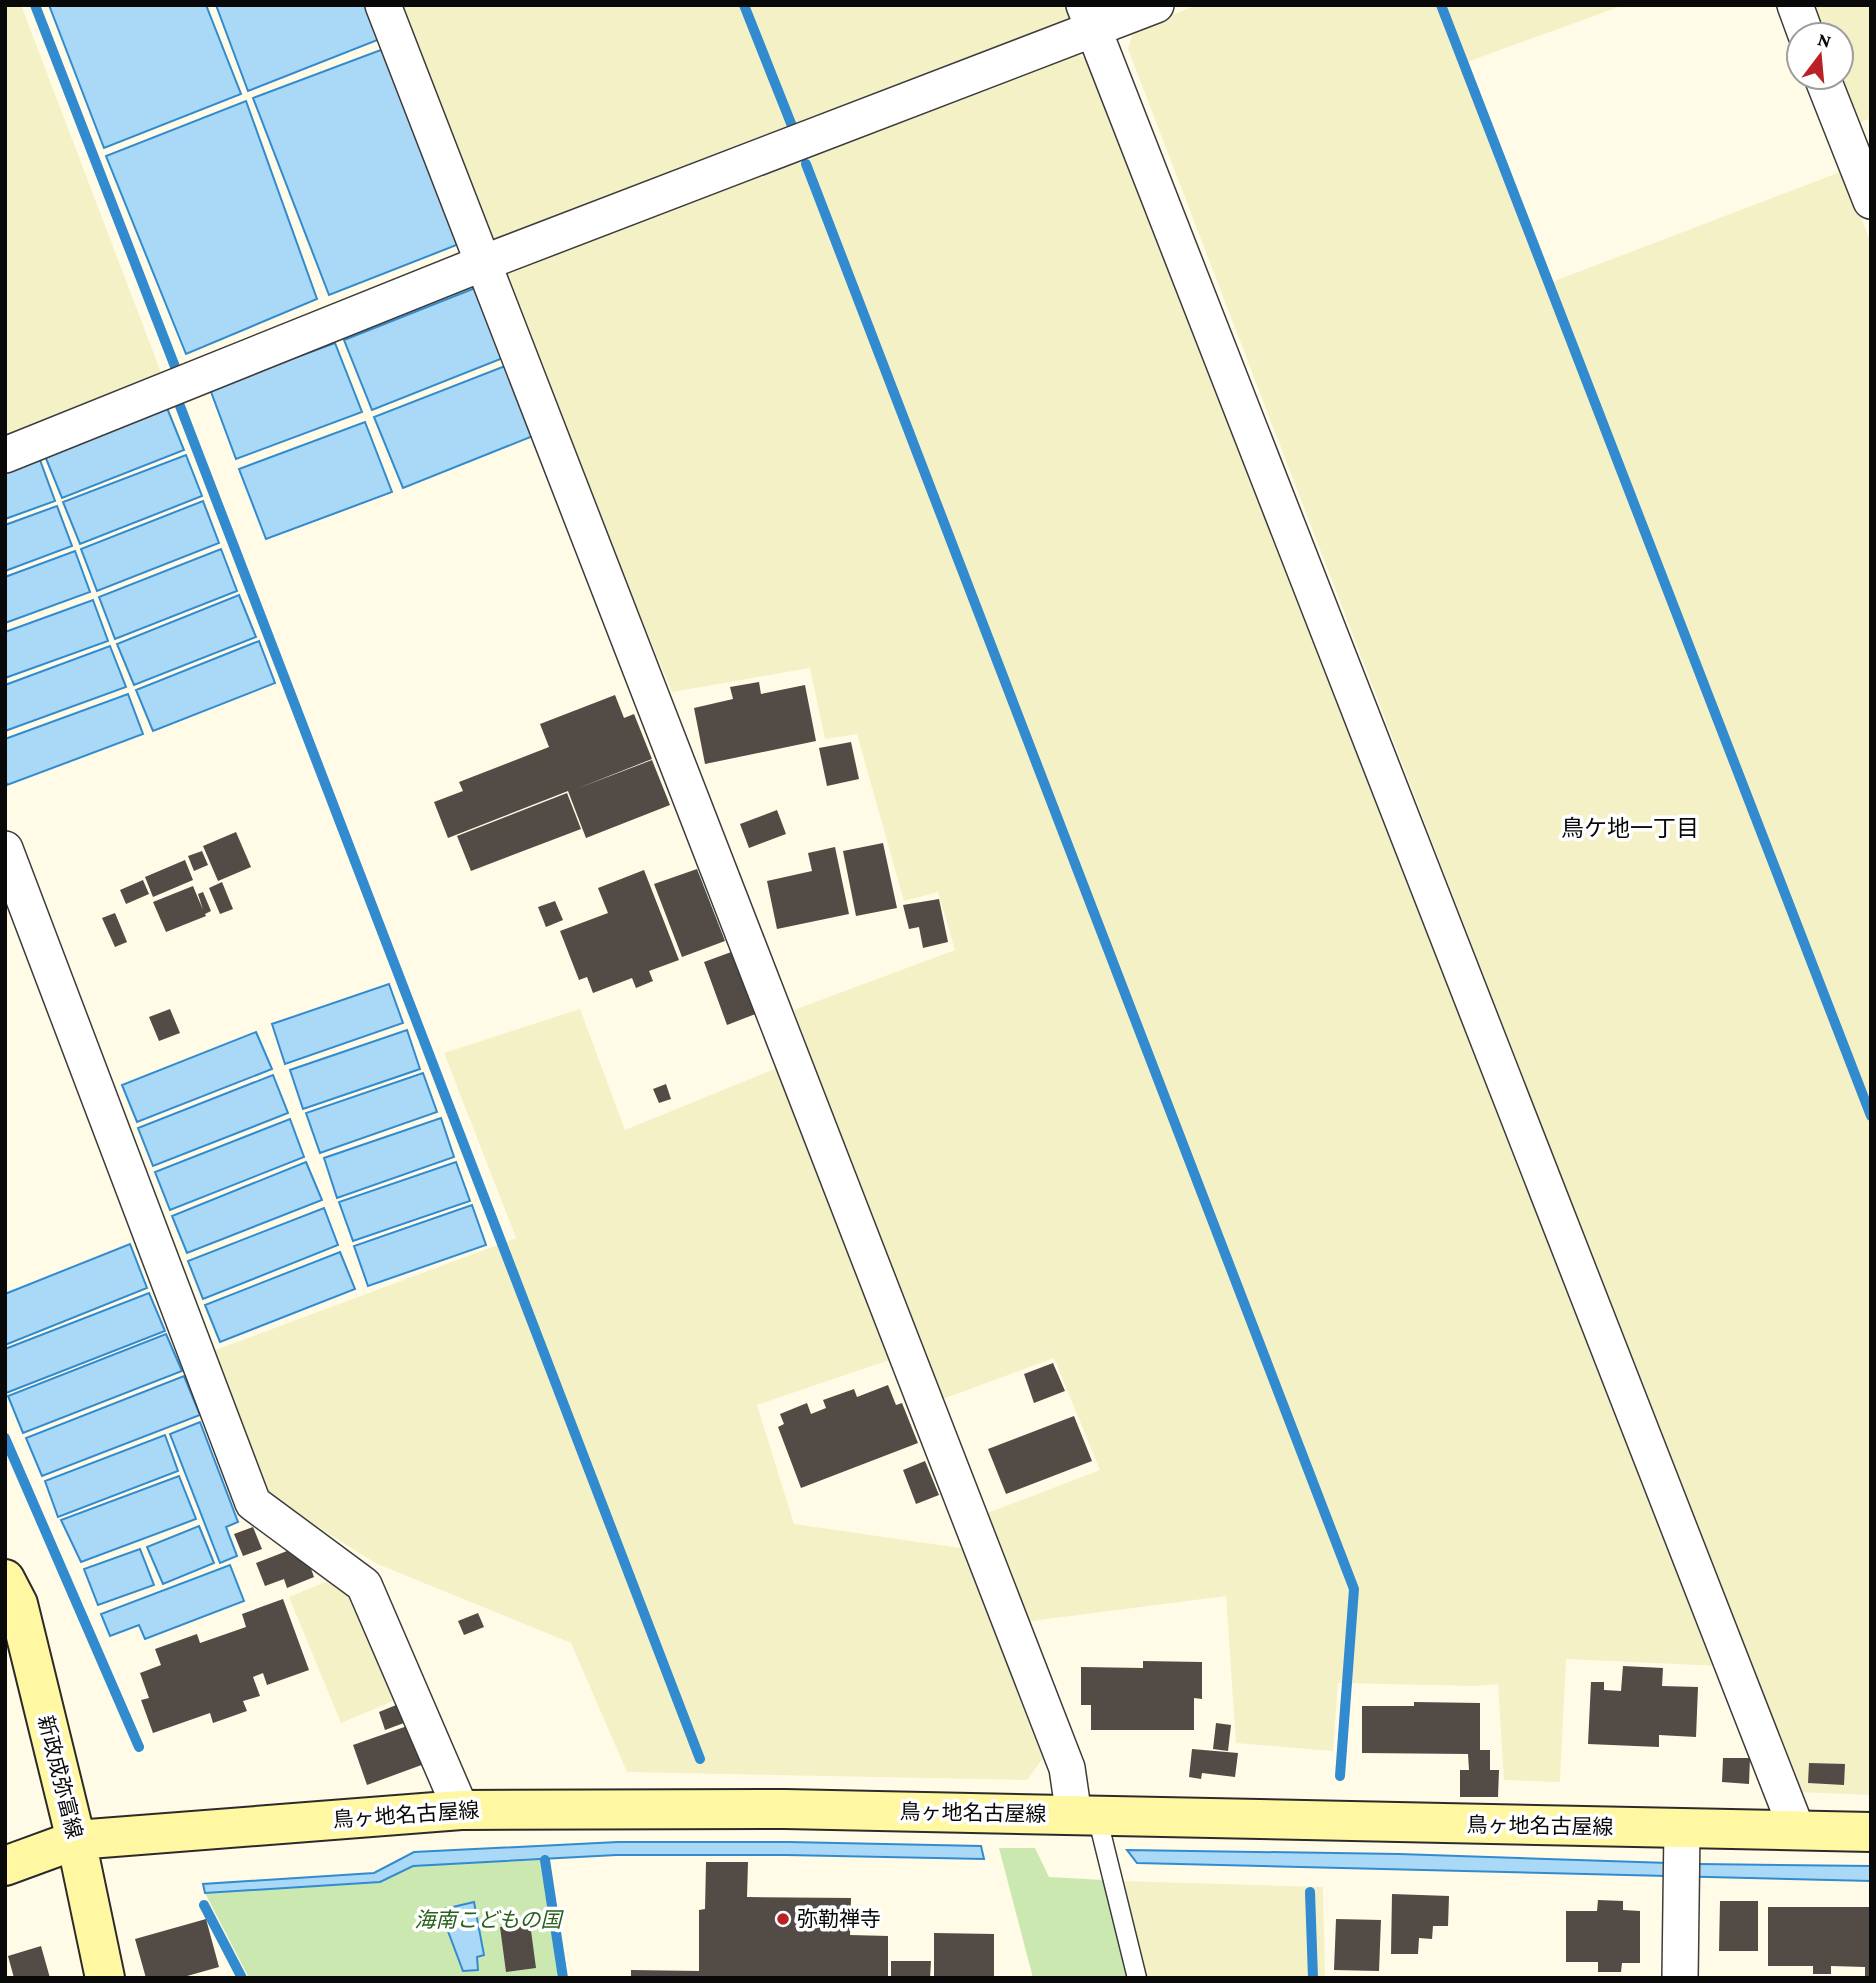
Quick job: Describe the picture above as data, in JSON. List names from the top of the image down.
{
  "streets": {
    "main road": ["新政成弥富線", "鳥ヶ地名古屋線"]
  },
  "crossings": [
    ["新政成弥富線", "鳥ヶ地名古屋線"]
  ],
  "districts": ["鳥ケ地一丁目"],
  "parks": ["海南こどもの国"],
  "places": ["弥勒禅寺"],
  "north": "top"
}
